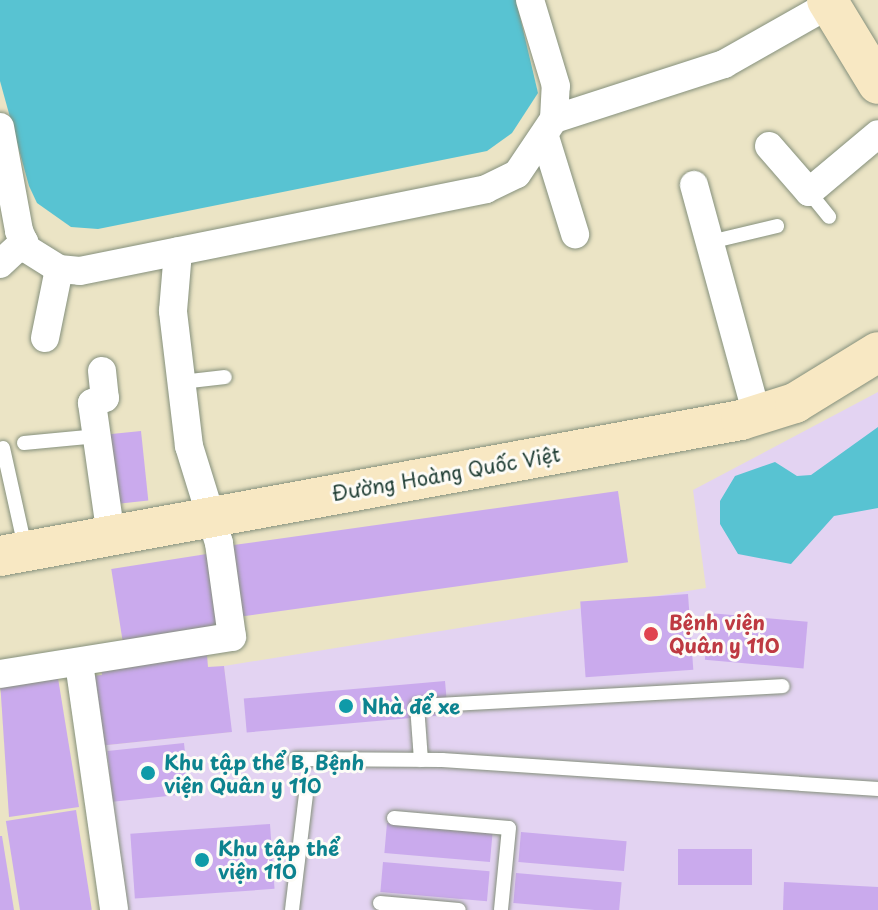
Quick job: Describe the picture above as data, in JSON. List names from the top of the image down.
{
  "streets": {
    "main road": ["Đường Hoàng Quốc Việt"]
  },
  "places": [
    "Bệnh viện Quân y 110",
    "Nhà để xe",
    "Khu tập thể B, Bệnh viện Quân y 110",
    "Khu tập thể viện 110"
  ]
}
